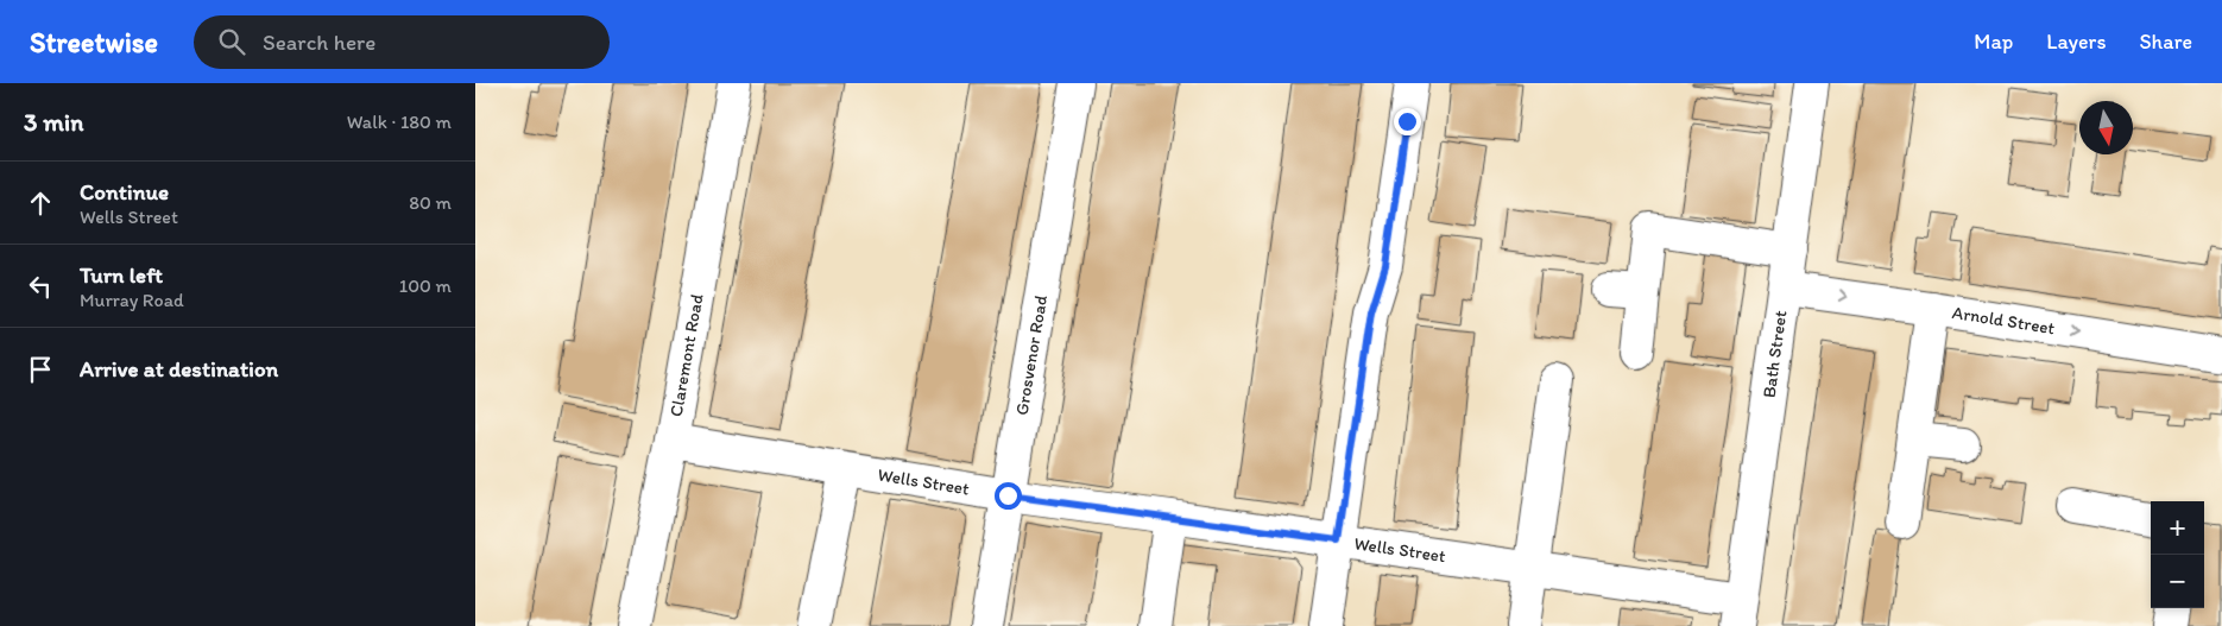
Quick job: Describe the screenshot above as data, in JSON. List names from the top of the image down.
{
  "streets": {
    "street": [
      "Arnold Street",
      "Grosvenor Road",
      "Claremont Road",
      "Bath Street",
      "Wells Street"
    ]
  },
  "crossings": [
    ["Arnold Street", "Bath Street"],
    ["Grosvenor Road", "Wells Street"],
    ["Claremont Road", "Wells Street"],
    ["Bath Street", "Wells Street"]
  ],
  "one_way": ["Arnold Street"],
  "north": "bottom",
  "page": {
    "header": "Streetwise",
    "search": "Search here",
    "nav": ["Map", "Layers", "Share"],
    "heading": ["3 min", "Walk · 180 m"],
    "list": [
      ["Continue", "Wells Street", "80 m"],
      ["Turn left", "Murray Road", "100 m"],
      "Arrive at destination"
    ],
    "map_buttons": ["+", "−"]
  }
}
